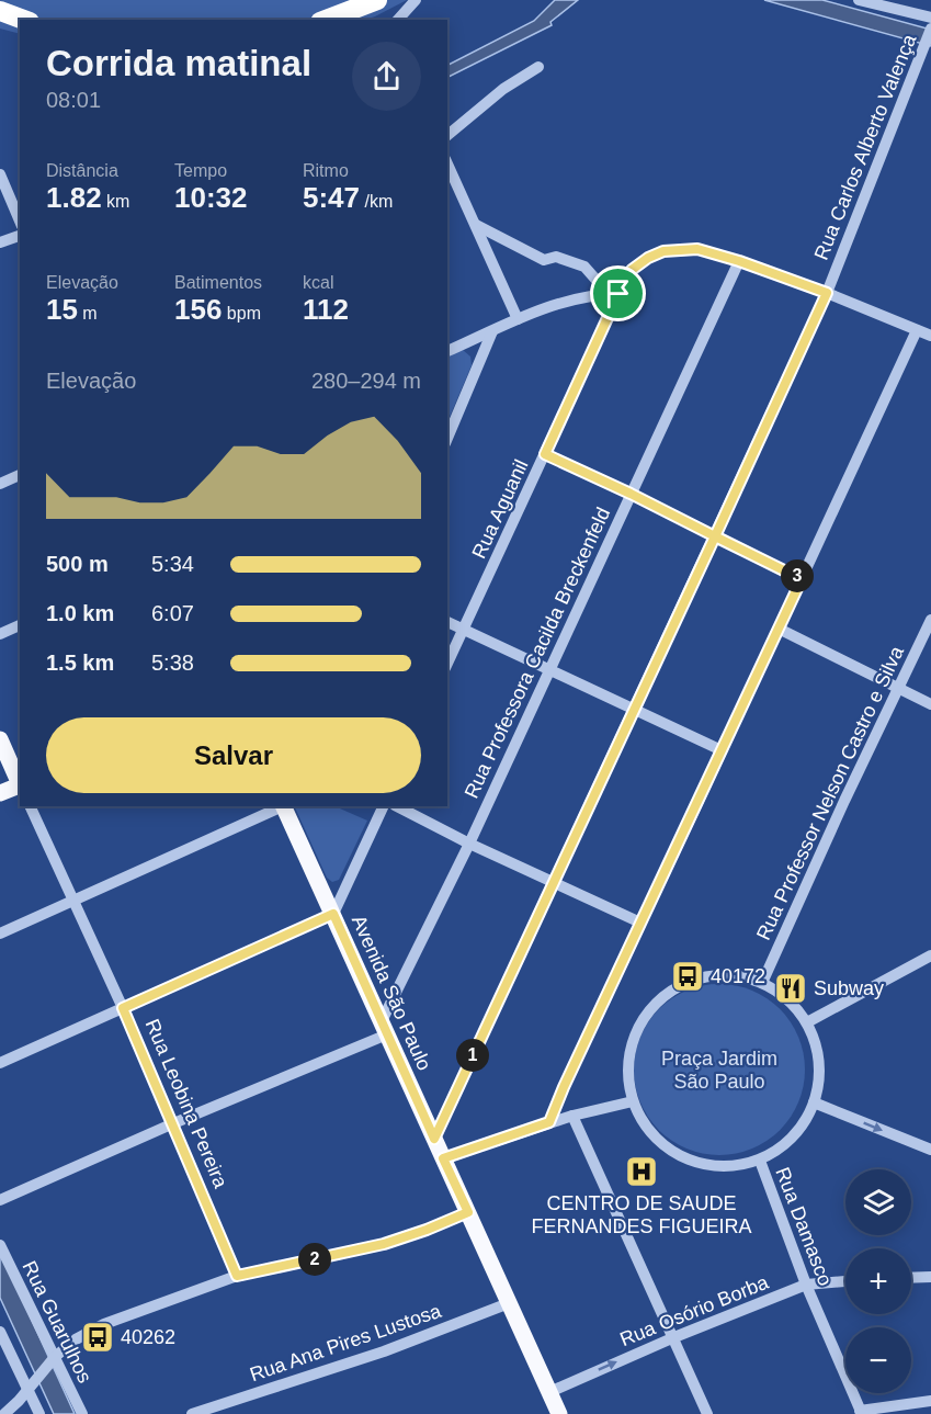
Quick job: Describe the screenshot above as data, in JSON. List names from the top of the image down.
{
  "streets": {
    "main road": ["Avenida São Paulo"],
    "street": [
      "Rua Carlos Alberto Valença",
      "Rua Aguanil",
      "Rua Professora Cacilda Breckenfeld",
      "Rua Professor Nelson Castro e Silva",
      "Rua Leobina Pereira",
      "Rua Damasco",
      "Rua Osório Borba",
      "Rua Guarulhos",
      "Rua Ana Pires Lustosa"
    ]
  },
  "crossings": [
    ["Rua Carlos Alberto Valença", "Rua Aguanil"],
    ["Rua Carlos Alberto Valença", "Avenida São Paulo"],
    ["Rua Aguanil", "Rua Professora Cacilda Breckenfeld"],
    ["Rua Professora Cacilda Breckenfeld", "Avenida São Paulo"],
    ["Rua Professor Nelson Castro e Silva", "Rua Damasco"],
    ["Avenida São Paulo", "Rua Osório Borba"],
    ["Avenida São Paulo", "Rua Ana Pires Lustosa"],
    ["Rua Damasco", "Rua Osório Borba"]
  ],
  "one_way": ["Rua Osório Borba"],
  "parks": ["Praça Jardim São Paulo"],
  "places": {
    "bus stop": ["40172", "40262"],
    "restaurant": ["Subway"],
    "hospital": ["CENTRO DE SAUDE FERNANDES FIGUEIRA"]
  },
  "page": {
    "heading": ["Corrida matinal", "08:01"],
    "stats": [
      ["Distância", "1.82 km"],
      ["Tempo", "10:32"],
      ["Ritmo", "5:47 /km"],
      ["Elevação", "15 m"],
      ["Batimentos", "156 bpm"],
      ["kcal", "112"]
    ],
    "chart": ["Elevação", "280–294 m"],
    "list": [
      {
        "name": "500 m",
        "note": "5:34"
      },
      {
        "name": "1.0 km",
        "note": "6:07"
      },
      {
        "name": "1.5 km",
        "note": "5:38"
      }
    ],
    "pins": ["3", "1", "2"],
    "buttons": "Salvar",
    "map_buttons": ["+", "−"]
  }
}
